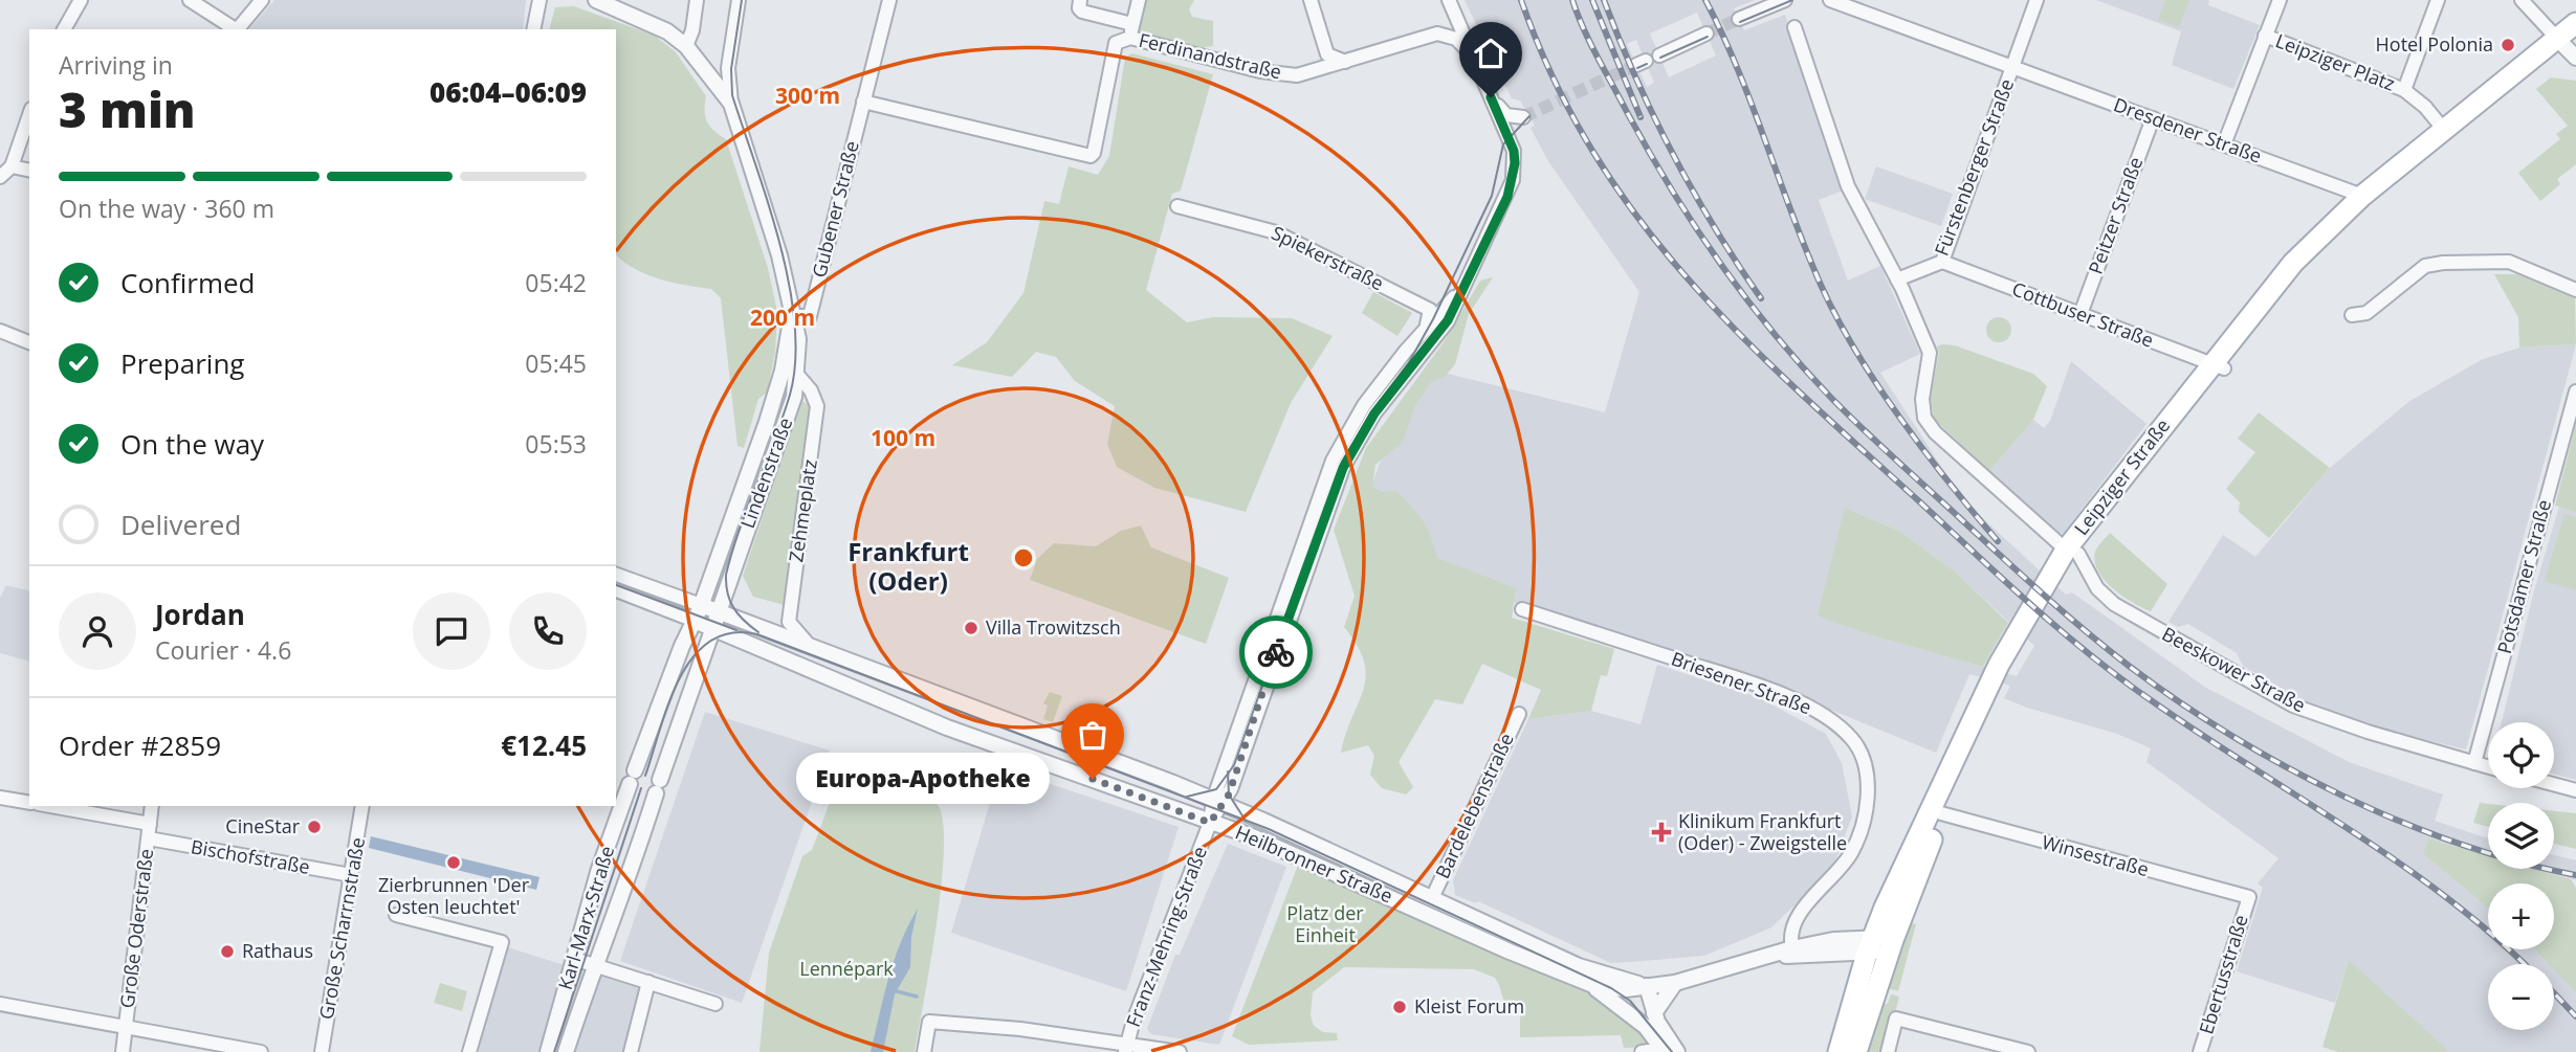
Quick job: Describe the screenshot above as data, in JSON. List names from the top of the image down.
{
  "streets": {
    "main road": ["Leipziger Straße"],
    "street": [
      "Ferdinandstraße",
      "Leipziger Platz",
      "Dresdener Straße",
      "Fürstenberger Straße",
      "Gubener Straße",
      "Peitzer Straße",
      "Spiekerstraße",
      "Cottbuser Straße",
      "Lindenstraße",
      "Zehmeplatz",
      "Potsdamer Straße",
      "Beeskower Straße",
      "Briesener Straße",
      "Bardelebenstraße",
      "Winsestraße",
      "Bischofstraße",
      "Heilbronner Straße",
      "Karl-Marx-Straße",
      "Große Oderstraße",
      "Große Scharrnstraße",
      "Franz-Mehring-Straße",
      "Ebertusstraße"
    ]
  },
  "crossings": [
    ["Ferdinandstraße", "Gubener Straße"],
    ["Leipziger Platz", "Dresdener Straße"],
    ["Leipziger Platz", "Leipziger Straße"],
    ["Dresdener Straße", "Fürstenberger Straße"],
    ["Dresdener Straße", "Peitzer Straße"],
    ["Dresdener Straße", "Leipziger Straße"],
    ["Fürstenberger Straße", "Cottbuser Straße"],
    ["Gubener Straße", "Lindenstraße"],
    ["Peitzer Straße", "Cottbuser Straße"],
    ["Cottbuser Straße", "Leipziger Straße"],
    ["Lindenstraße", "Zehmeplatz"],
    ["Lindenstraße", "Heilbronner Straße"],
    ["Lindenstraße", "Karl-Marx-Straße"],
    ["Leipziger Straße", "Beeskower Straße"],
    ["Leipziger Straße", "Winsestraße"],
    ["Leipziger Straße", "Heilbronner Straße"],
    ["Zehmeplatz", "Heilbronner Straße"],
    ["Potsdamer Straße", "Beeskower Straße"],
    ["Briesener Straße", "Heilbronner Straße"],
    ["Bardelebenstraße", "Heilbronner Straße"],
    ["Winsestraße", "Ebertusstraße"],
    ["Bischofstraße", "Große Oderstraße"],
    ["Bischofstraße", "Große Scharrnstraße"],
    ["Heilbronner Straße", "Karl-Marx-Straße"],
    ["Heilbronner Straße", "Franz-Mehring-Straße"]
  ],
  "districts": ["Frankfurt (Oder)"],
  "parks": ["Platz der Einheit", "Lennépark"],
  "places": {
    "other": [
      "Hotel Polonia",
      "Villa Trowitzsch",
      "Europa-Apotheke",
      "CineStar",
      "Zierbrunnen 'Der Osten leuchtet'",
      "Rathaus",
      "Kleist Forum"
    ],
    "health": ["Klinikum Frankfurt (Oder) - Zweigstelle"]
  },
  "page": {
    "heading": ["3 min", "Arriving in", "06:04–06:09"],
    "panel": [
      "Jordan",
      "Courier · 4.6",
      "Order #2859",
      "€12.45"
    ],
    "bar": "On the way · 360 m",
    "list": [
      ["Confirmed", "05:42"],
      ["Preparing", "05:45"],
      ["On the way", "05:53"],
      "Delivered"
    ],
    "map_buttons": ["+", "−"],
    "bubble": "Europa-Apotheke"
  },
  "rings": ["300 m", "200 m", "100 m"]
}
